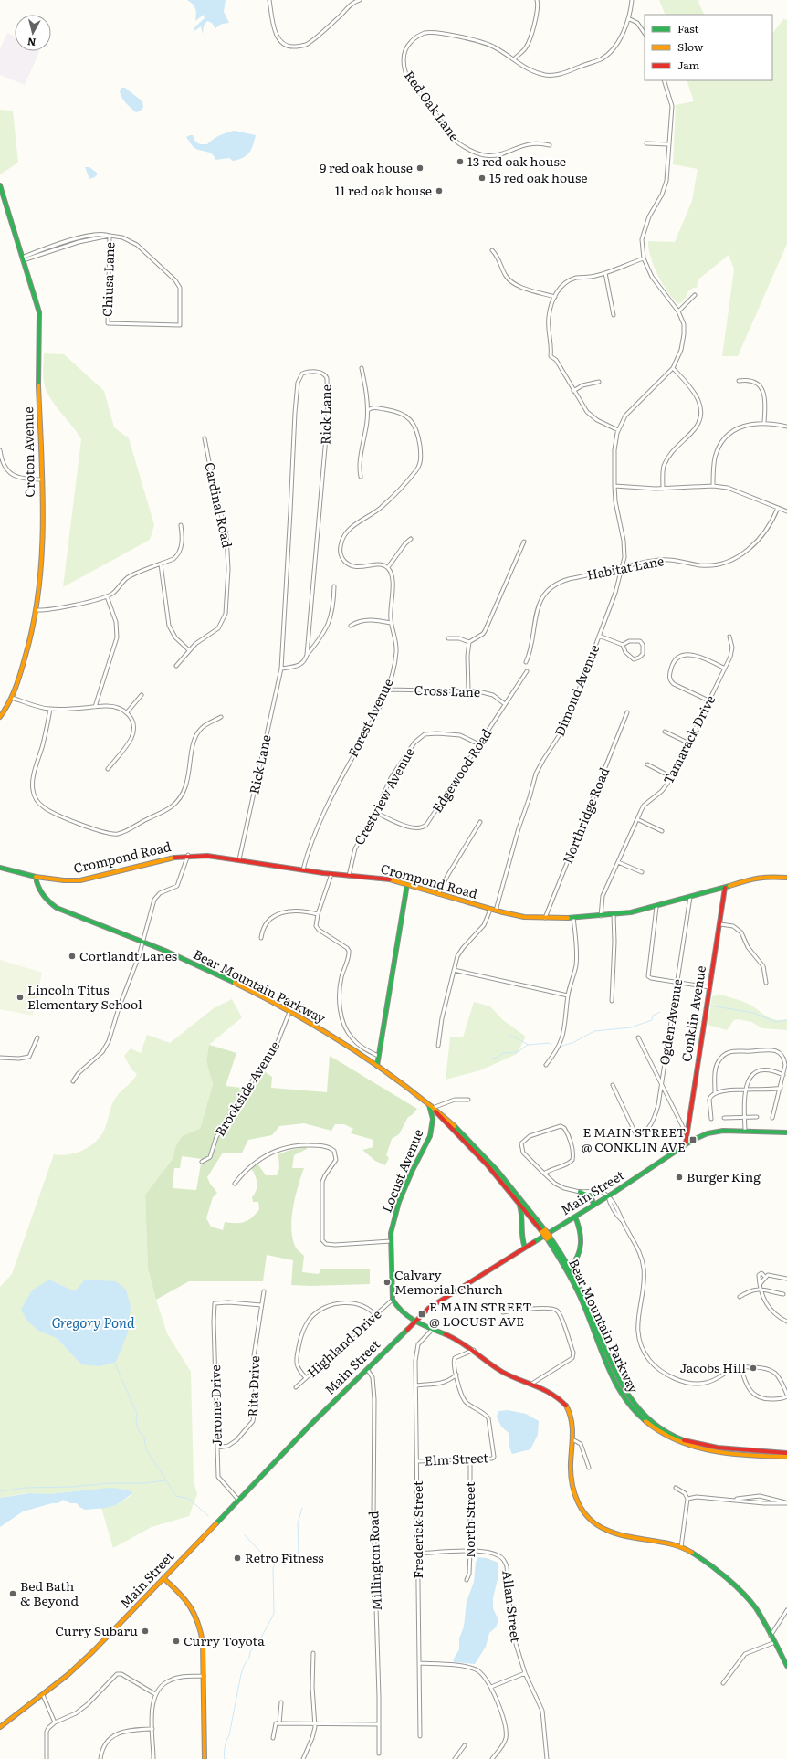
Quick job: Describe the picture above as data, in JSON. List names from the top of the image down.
{
  "streets": {
    "main road": [
      "Croton Avenue",
      "Crompond Road",
      "Bear Mountain Parkway",
      "Conklin Avenue",
      "Locust Avenue",
      "Main Street"
    ],
    "street": [
      "Red Oak Lane",
      "Chiusa Lane",
      "Rick Lane",
      "Cardinal Road",
      "Habitat Lane",
      "Dimond Avenue",
      "Cross Lane",
      "Forest Avenue",
      "Tamarack Drive",
      "Edgewood Road",
      "Crestview Avenue",
      "Northridge Road",
      "Ogden Avenue",
      "Brookside Avenue",
      "Highland Drive",
      "Rita Drive",
      "Jerome Drive",
      "Elm Street",
      "North Street",
      "Frederick Street",
      "Millington Road",
      "Allan Street"
    ]
  },
  "crossings": [
    ["Rick Lane", "Crompond Road"],
    ["Habitat Lane", "Dimond Avenue"],
    ["Dimond Avenue", "Crompond Road"],
    ["Cross Lane", "Forest Avenue"],
    ["Cross Lane", "Edgewood Road"],
    ["Forest Avenue", "Crompond Road"],
    ["Tamarack Drive", "Crompond Road"],
    ["Edgewood Road", "Crestview Avenue"],
    ["Crestview Avenue", "Crompond Road"],
    ["Northridge Road", "Crompond Road"],
    ["Crompond Road", "Bear Mountain Parkway"],
    ["Crompond Road", "Conklin Avenue"],
    ["Crompond Road", "Ogden Avenue"],
    ["Bear Mountain Parkway", "Brookside Avenue"],
    ["Bear Mountain Parkway", "Locust Avenue"],
    ["Conklin Avenue", "Main Street"],
    ["Locust Avenue", "Highland Drive"],
    ["Main Street", "Jerome Drive"],
    ["Main Street", "Millington Road"],
    ["Rita Drive", "Jerome Drive"],
    ["Elm Street", "North Street"],
    ["Elm Street", "Frederick Street"],
    ["North Street", "Allan Street"],
    ["Frederick Street", "Allan Street"]
  ],
  "water": ["Gregory Pond"],
  "places": {
    "other": [
      "13 red oak house",
      "9 red oak house",
      "15 red oak house",
      "11 red oak house",
      "Cortlandt Lanes",
      "Lincoln Titus Elementary School",
      "Burger King",
      "Calvary Memorial Church",
      "Jacobs Hill",
      "Retro Fitness",
      "Bed Bath & Beyond",
      "Curry Subaru",
      "Curry Toyota"
    ],
    "transit": ["E MAIN STREET @ CONKLIN AVE", "E MAIN STREET @ LOCUST AVE"]
  },
  "legend": ["Fast", "Slow", "Jam"],
  "north": "bottom"
}
